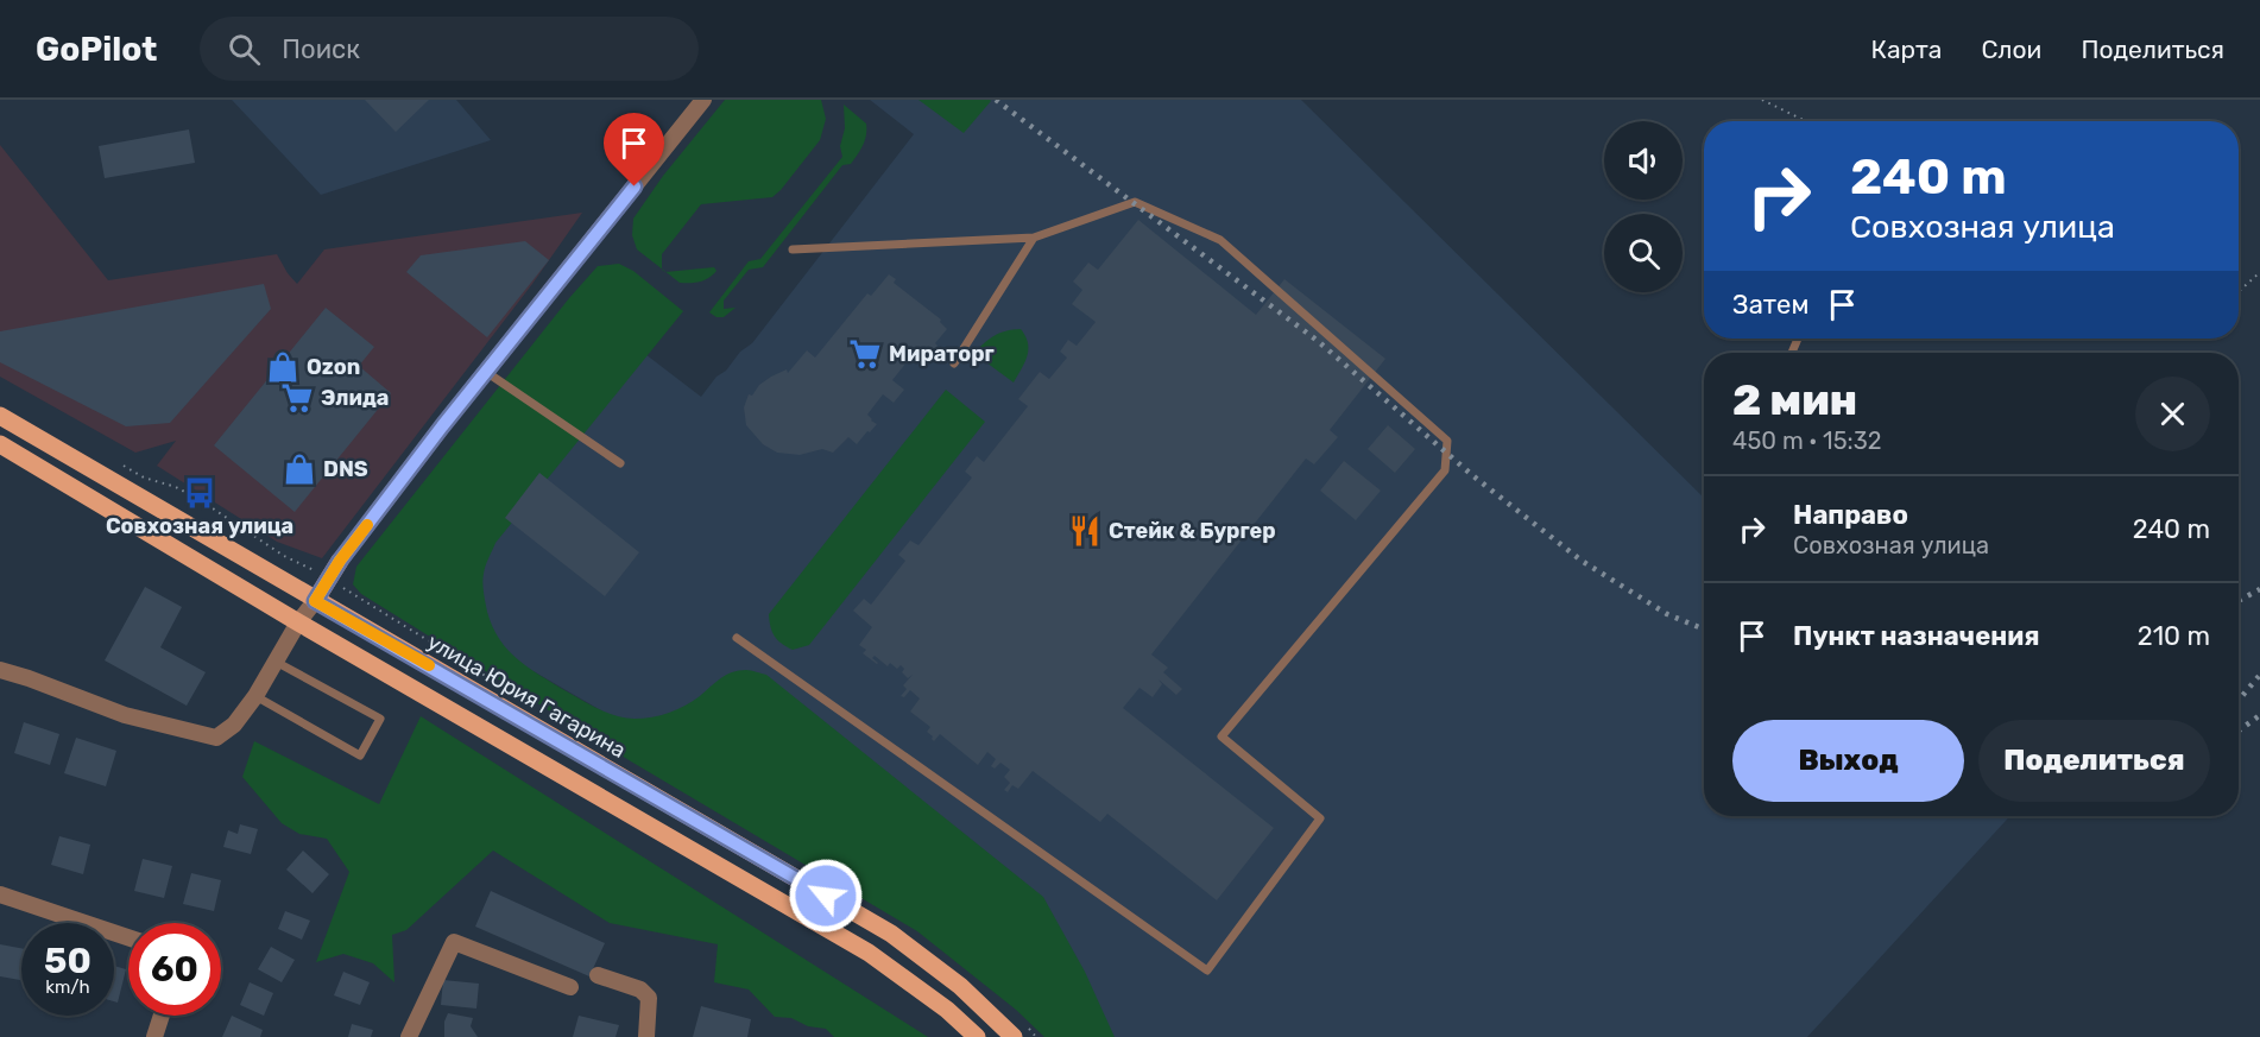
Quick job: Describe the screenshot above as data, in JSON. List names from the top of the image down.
{
  "streets": {
    "main road": ["улица Юрия Гагарина"]
  },
  "places": {
    "supermarket": ["Мираторг", "Элида"],
    "shop": ["Ozon", "DNS"],
    "bus stop": ["Совхозная улица"],
    "restaurant": ["Стейк & Бургер"]
  },
  "page": {
    "header": "GoPilot",
    "search": "Поиск",
    "nav": ["Карта", "Слои", "Поделиться"],
    "turn": ["240 m", "Совхозная улица"],
    "then": "Затем",
    "heading": ["2 мин", "450 m · 15:32"],
    "list": [
      {
        "name": "Направо",
        "note": "Совхозная улица",
        "value": "240 m"
      },
      {
        "name": "Пункт назначения",
        "value": "210 m"
      }
    ],
    "buttons": ["Выход", "Поделиться"],
    "speed": "50 km/h",
    "limit": "60"
  }
}
